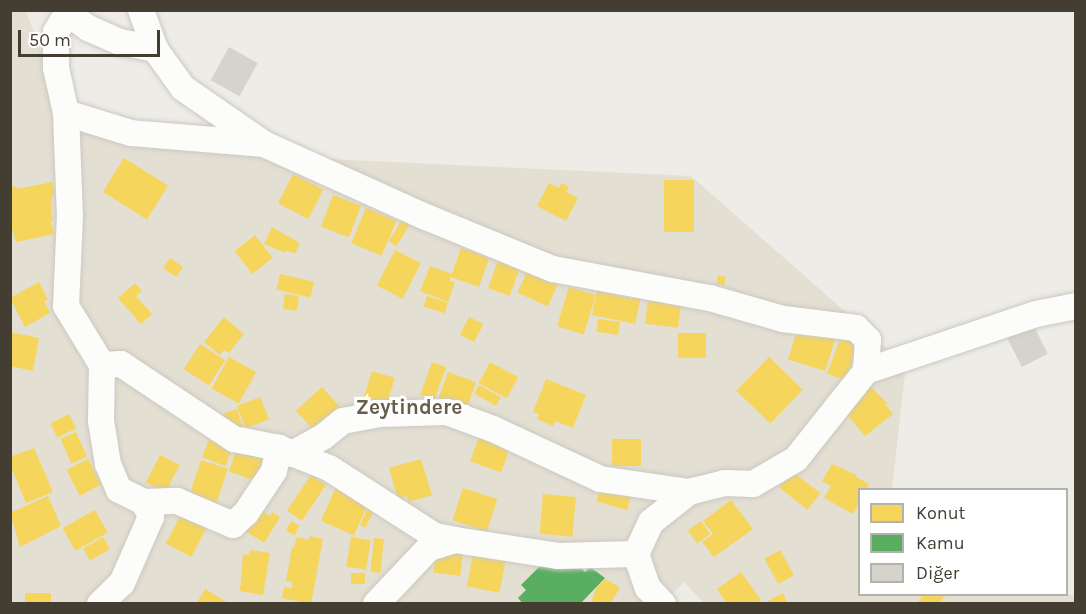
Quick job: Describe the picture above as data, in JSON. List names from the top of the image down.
{
  "districts": ["Zeytindere"],
  "legend": ["Konut", "Kamu", "Diğer"],
  "scale_bar": "50 m"
}
